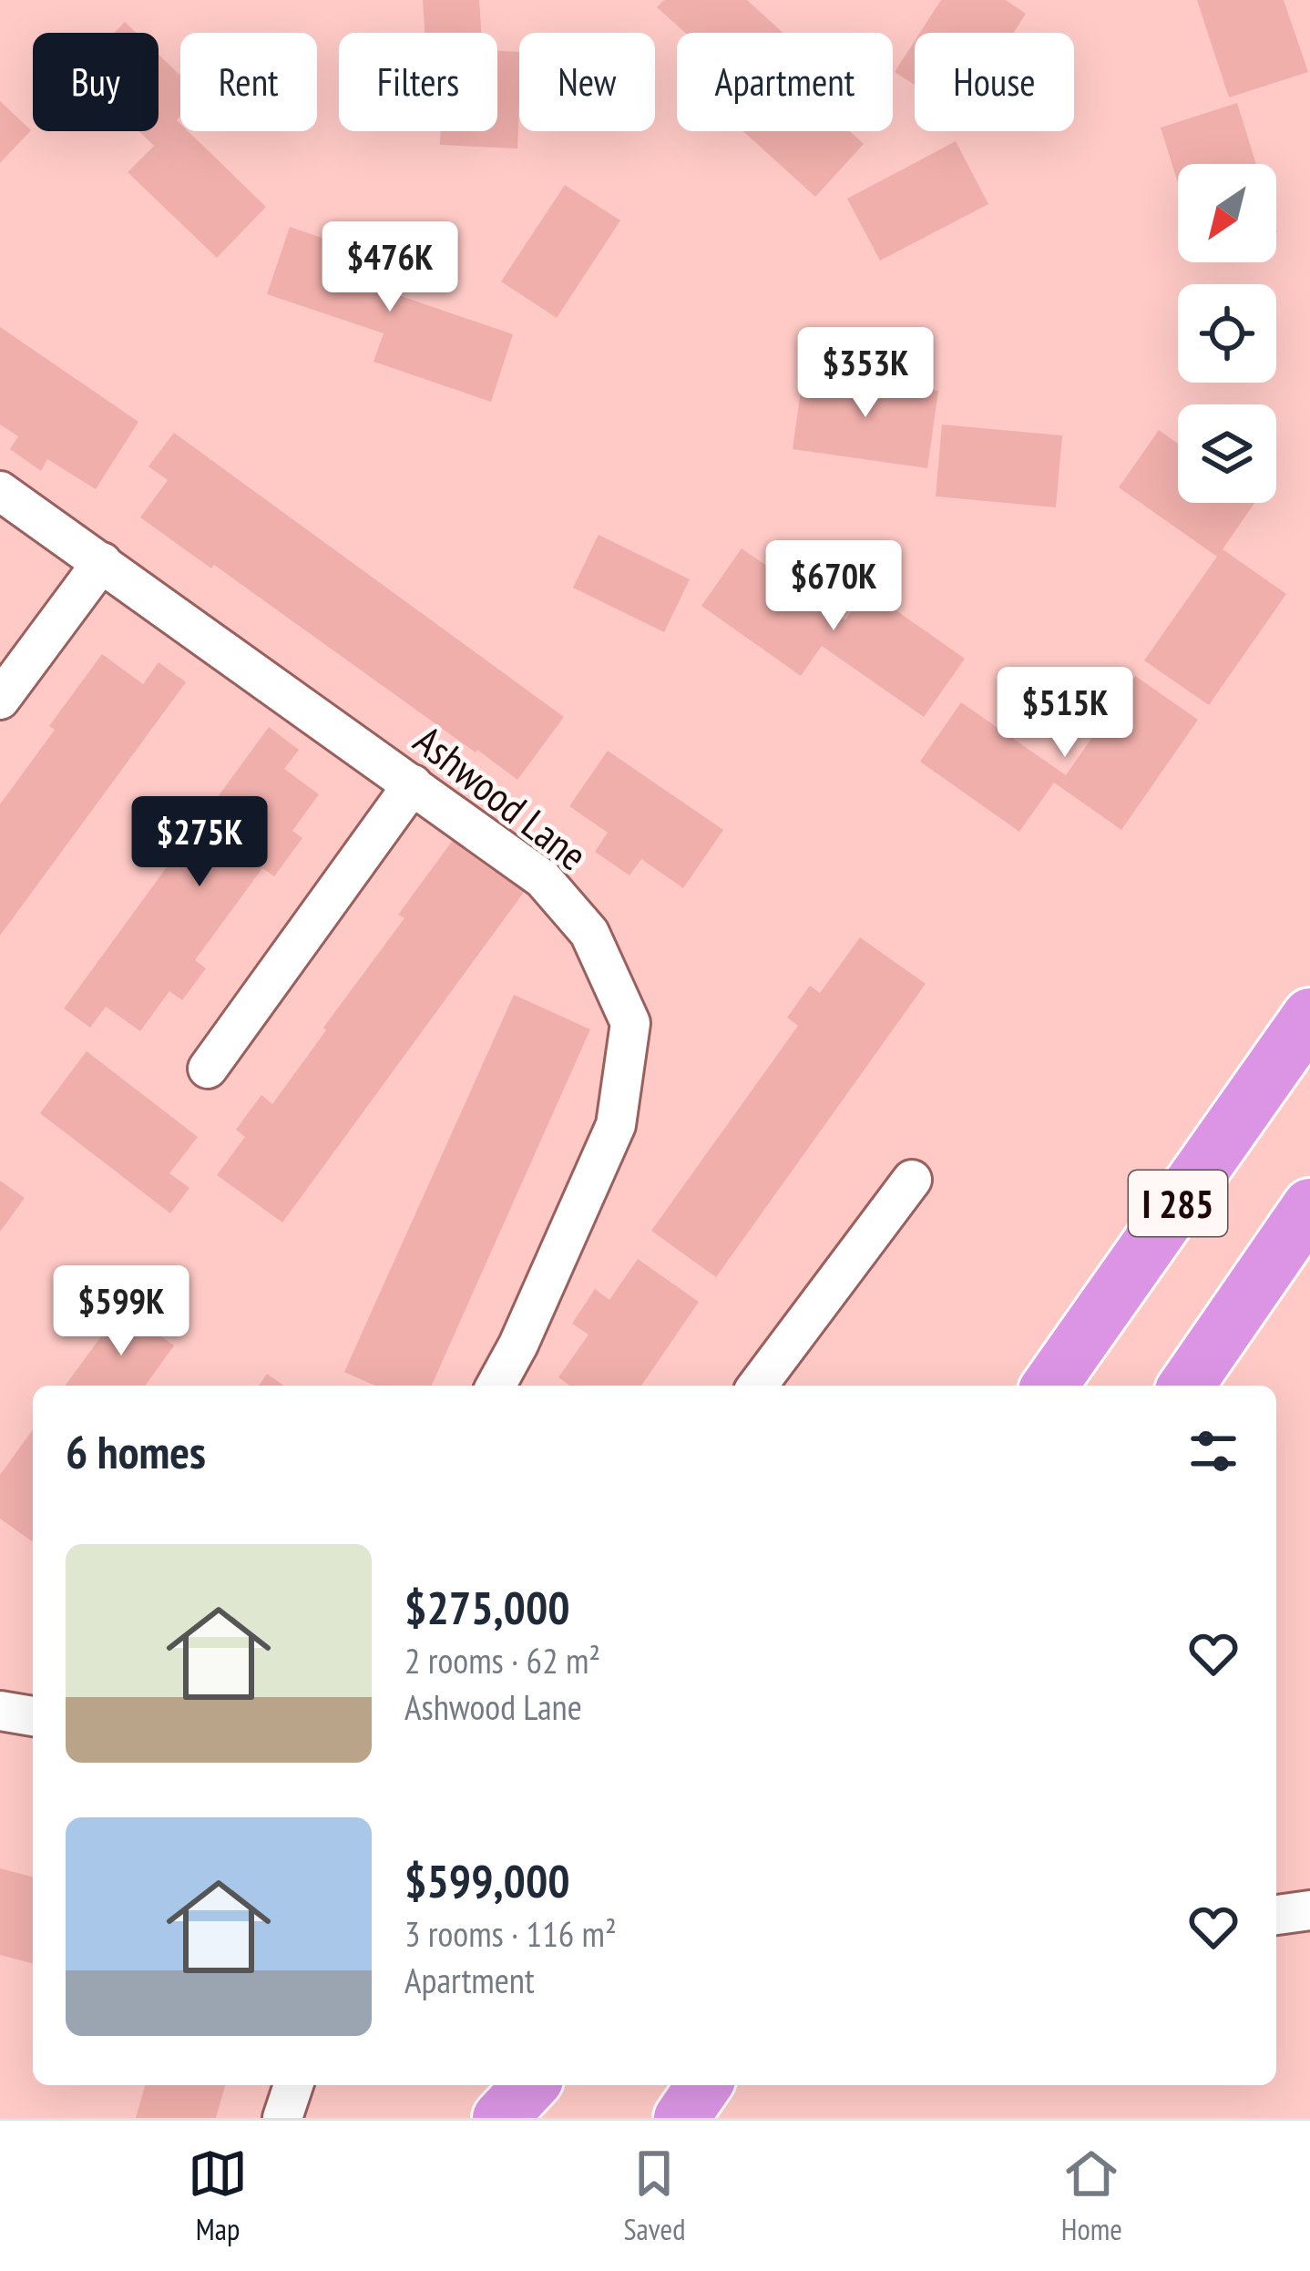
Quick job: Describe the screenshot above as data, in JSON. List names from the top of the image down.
{
  "streets": {
    "highway": ["I 285"],
    "street": ["Ashwood Lane"]
  },
  "north": "bottom left",
  "page": {
    "chip": [
      "Buy",
      "Rent",
      "Filters",
      "New",
      "Apartment",
      "House"
    ],
    "price": [
      "$476K",
      "$353K",
      "$670K",
      "$515K",
      "$275K",
      "$599K"
    ],
    "heading": "6 homes",
    "list": [
      {
        "name": "$275,000",
        "note": "2 rooms · 62 m² · Ashwood Lane"
      },
      {
        "name": "$599,000",
        "note": "3 rooms · 116 m² · Apartment"
      }
    ],
    "tabs": ["Map", "Saved", "Home"]
  }
}
